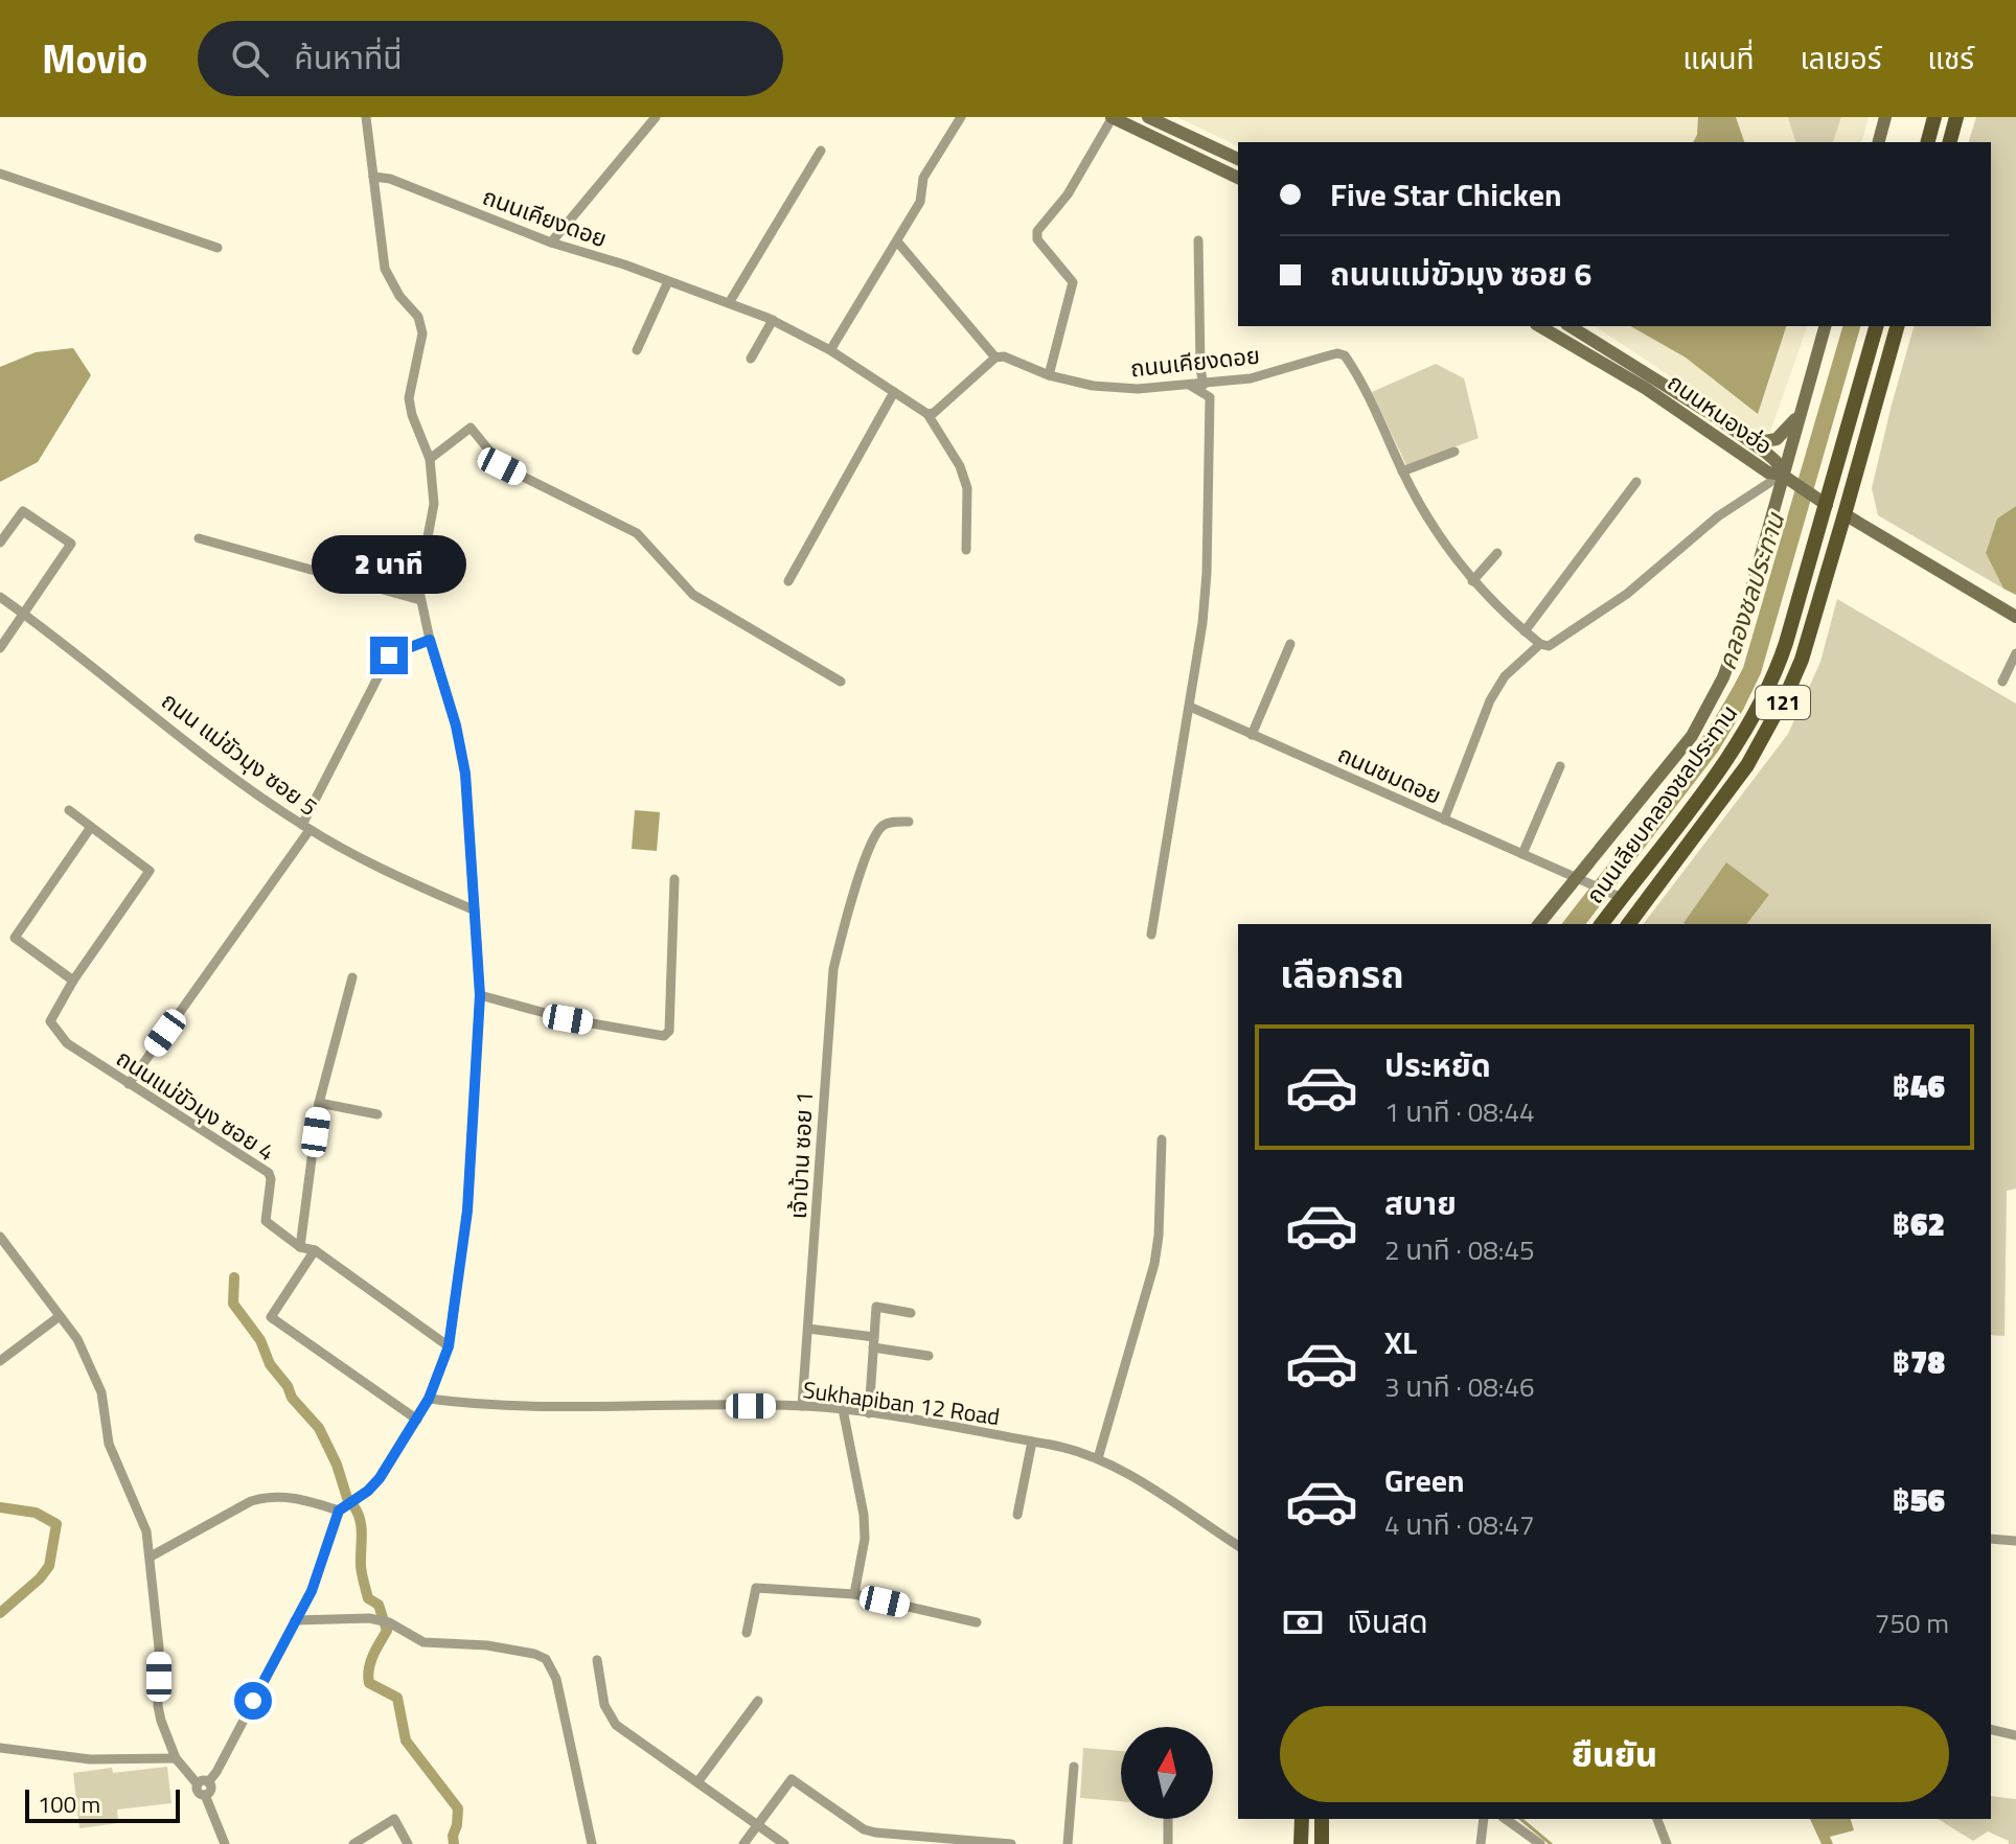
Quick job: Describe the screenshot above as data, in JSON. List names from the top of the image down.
{
  "streets": {
    "main road": ["ถนนหนองฮ่อ", "121", "ถนนเลียบคลองชลประทาน"],
    "street": [
      "ถนนเคียงดอย",
      "ถนน แม่ขัวมุง ซอย 5",
      "ถนนชมดอย",
      "ถนนแม่ขัวมุง ซอย 4",
      "เจ้าบ้าน ซอย 1",
      "Sukhapiban 12 Road"
    ]
  },
  "crossings": [
    ["ถนนชมดอย", "ถนนเลียบคลองชลประทาน"],
    ["เจ้าบ้าน ซอย 1", "Sukhapiban 12 Road"]
  ],
  "water": ["คลองชลประทาน"],
  "scale_bar": "100 m",
  "north": "top",
  "page": {
    "header": "Movio",
    "search": "ค้นหาที่นี่",
    "nav": ["แผนที่", "เลเยอร์", "แชร์"],
    "banner": ["Five Star Chicken", "ถนนแม่ขัวมุง ซอย 6"],
    "bubble": "2 นาที",
    "heading": "เลือกรถ",
    "list": [
      {
        "name": "ประหยัด",
        "note": "1 นาที · 08:44",
        "value": "฿46"
      },
      {
        "name": "สบาย",
        "note": "2 นาที · 08:45",
        "value": "฿62"
      },
      {
        "name": "XL",
        "note": "3 นาที · 08:46",
        "value": "฿78"
      },
      {
        "name": "Green",
        "note": "4 นาที · 08:47",
        "value": "฿56"
      }
    ],
    "pay": ["เงินสด", "750 m"],
    "buttons": "ยืนยัน",
    "scale": "100 m"
  }
}
